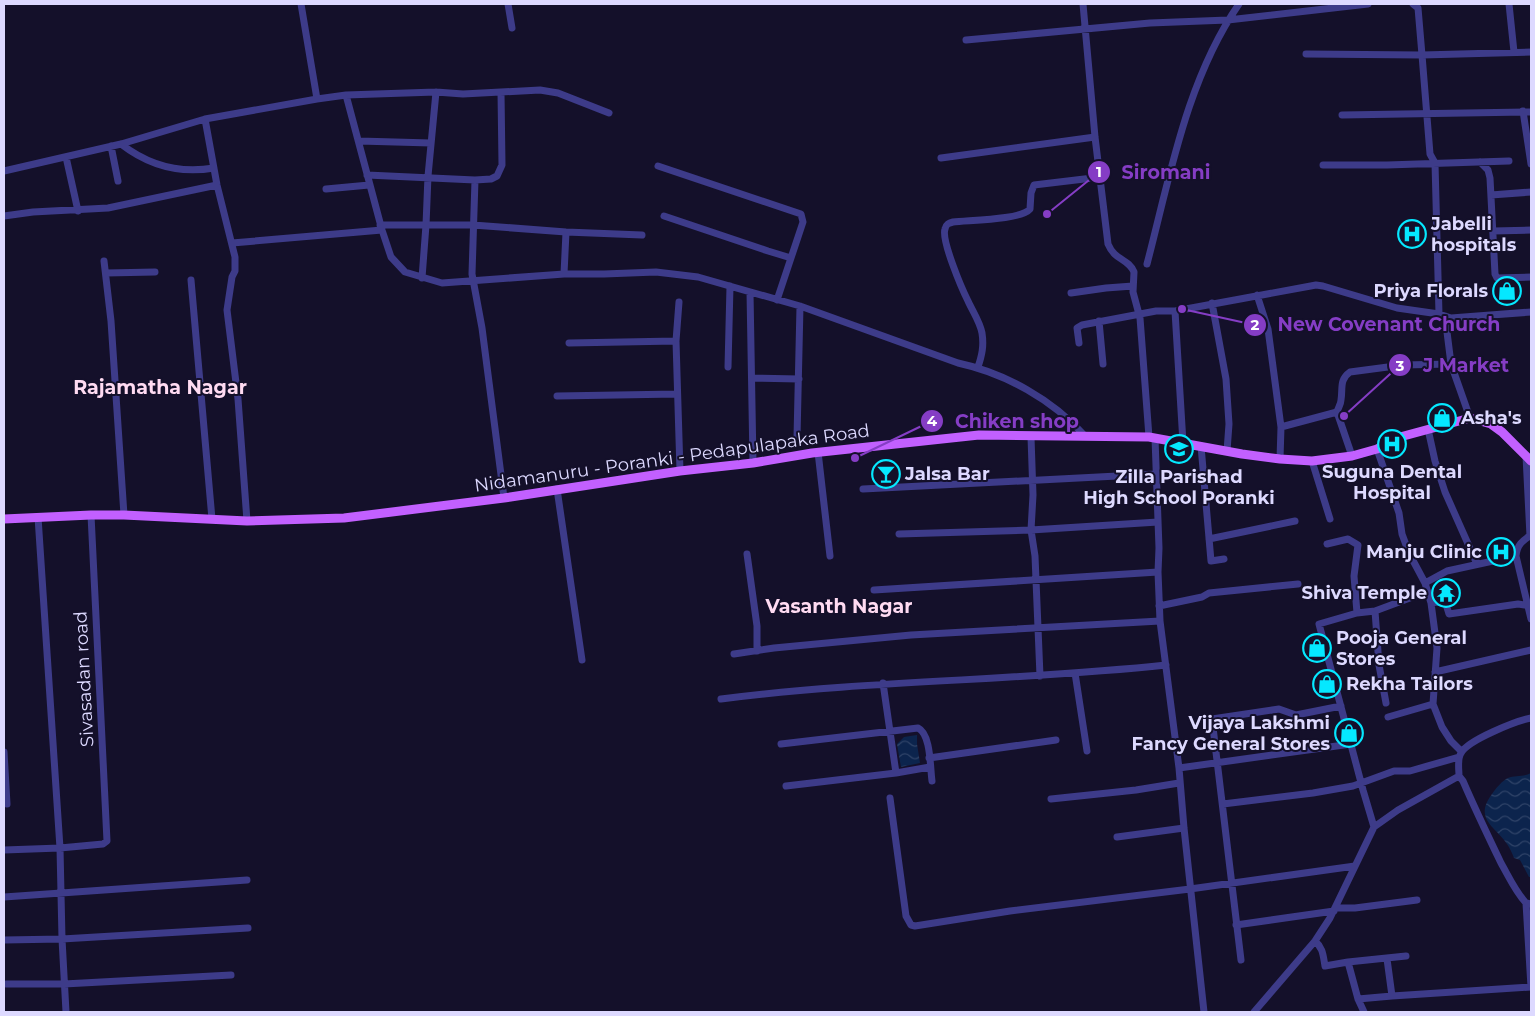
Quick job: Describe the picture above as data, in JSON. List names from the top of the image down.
{
  "streets": {
    "main road": ["Nidamanuru - Poranki - Pedapulapaka Road"],
    "street": ["Sivasadan road"]
  },
  "crossings": [
    ["Nidamanuru - Poranki - Pedapulapaka Road", "Sivasadan road"]
  ],
  "districts": ["Rajamatha Nagar", "Vasanth Nagar"],
  "places": {
    "other": [
      "Siromani",
      "New Covenant Church",
      "J Market",
      "Chiken shop"
    ],
    "hospital": ["Jabelli hospitals", "Suguna Dental Hospital", "Manju Clinic"],
    "shop": [
      "Priya Florals",
      "Asha's",
      "Pooja General Stores",
      "Rekha Tailors",
      "Vijaya Lakshmi Fancy General Stores"
    ],
    "school or university": ["Zilla Parishad High School Poranki"],
    "bar": ["Jalsa Bar"],
    "temple": ["Shiva Temple"]
  }
}
